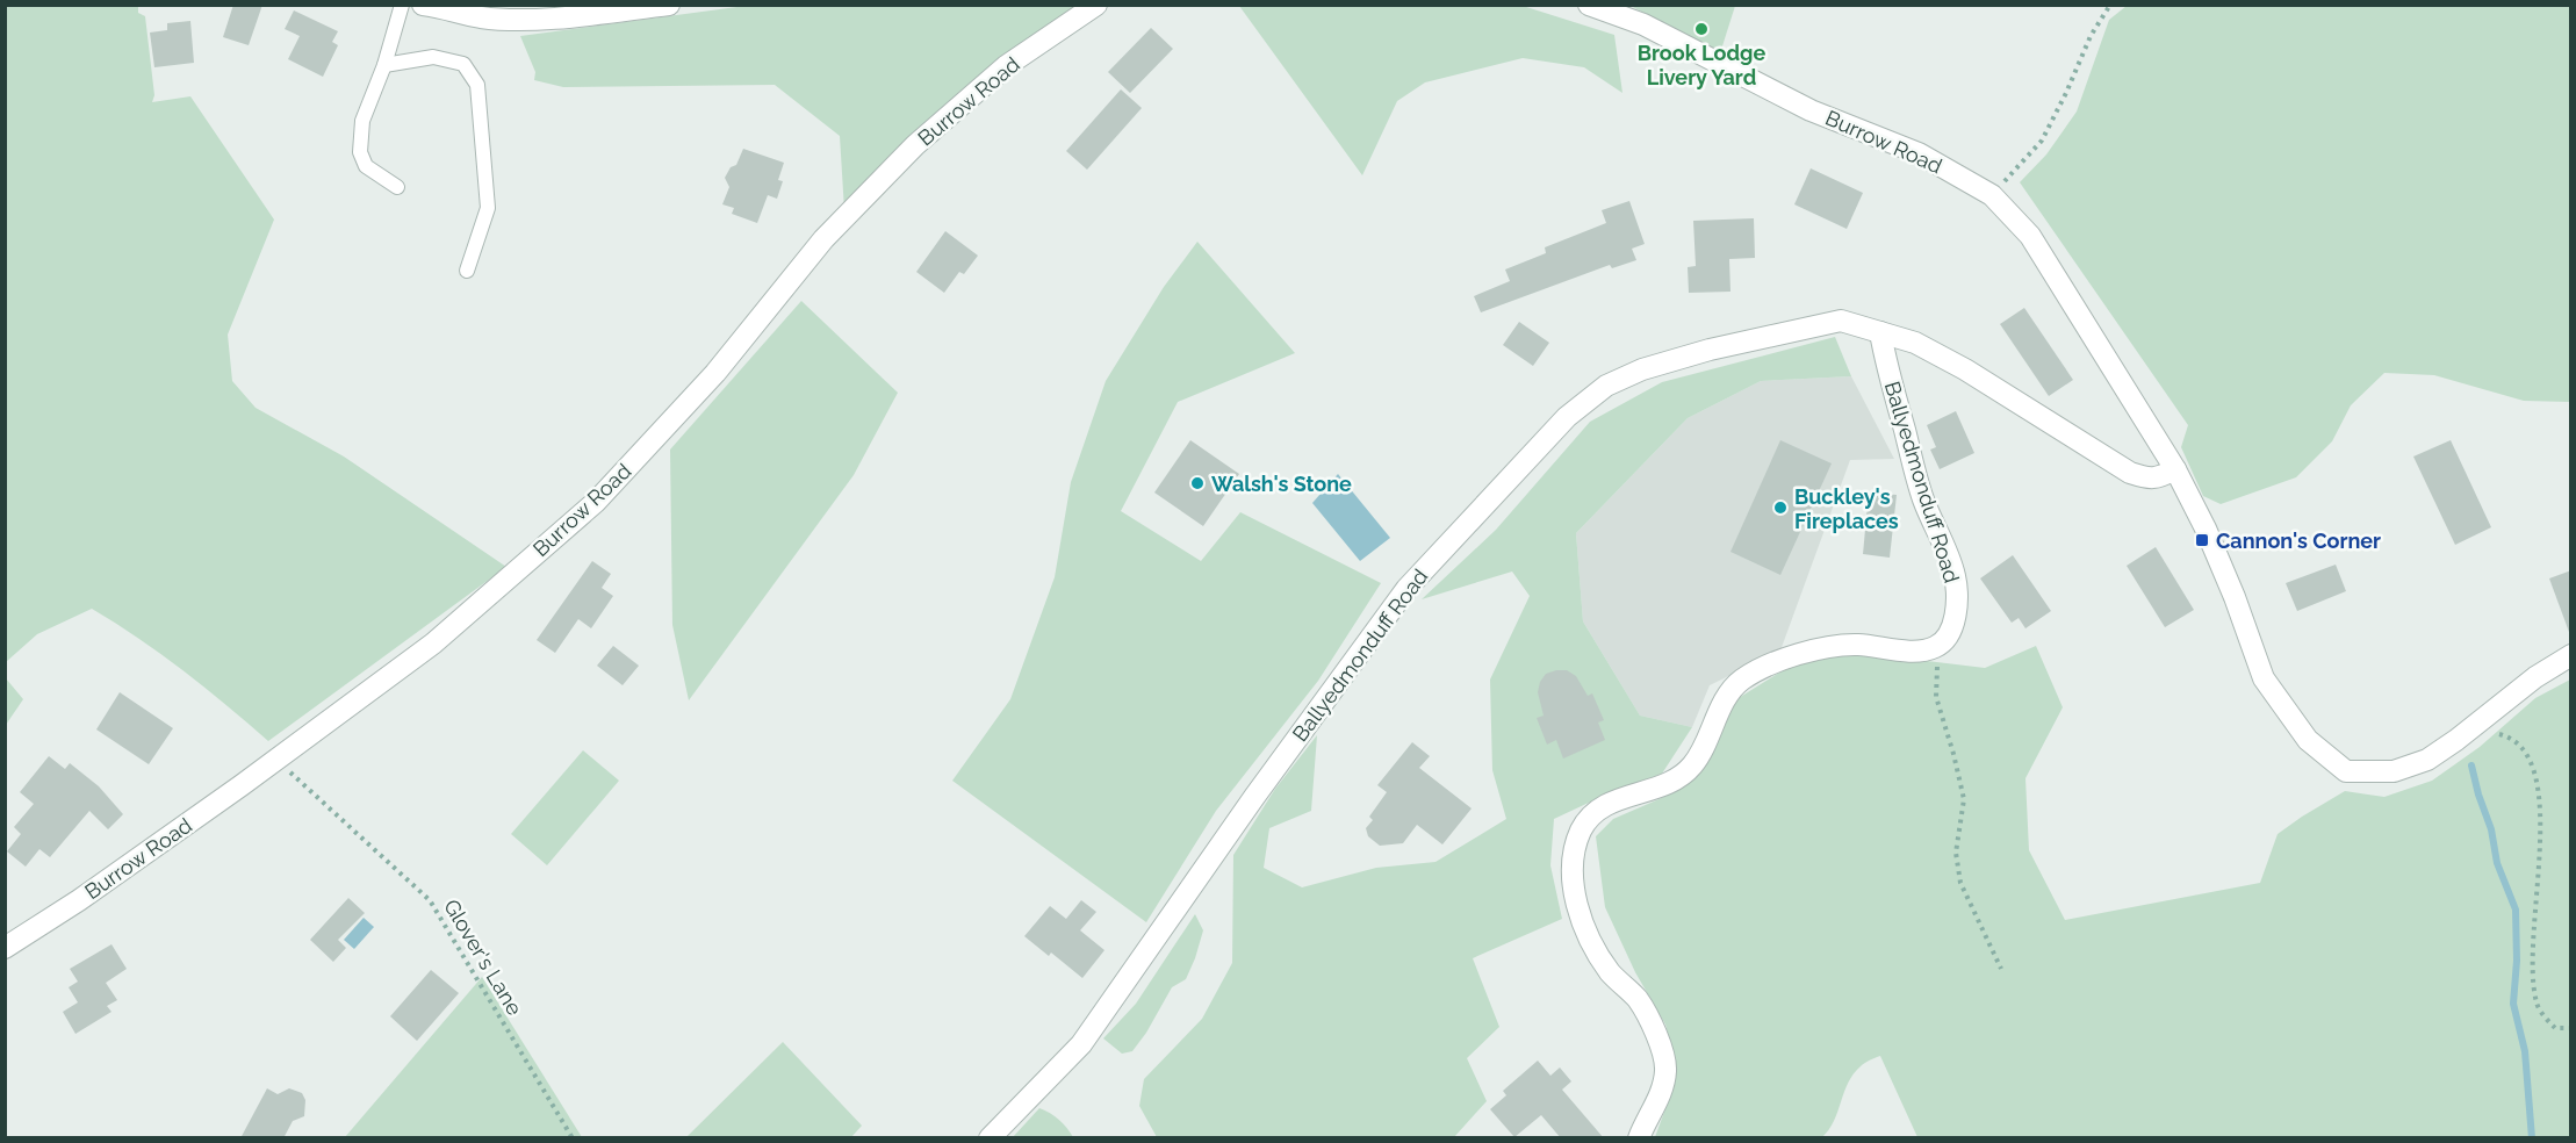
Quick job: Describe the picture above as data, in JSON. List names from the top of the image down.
{
  "streets": {
    "street": ["Burrow Road", "Ballyedmonduff Road"],
    "path": ["Glover's Lane"]
  },
  "crossings": [
    ["Burrow Road", "Ballyedmonduff Road"],
    ["Burrow Road", "Glover's Lane"]
  ],
  "places": {
    "other": ["Brook Lodge Livery Yard", "Walsh's Stone", "Buckley's Fireplaces"],
    "transit": ["Cannon's Corner"]
  }
}
